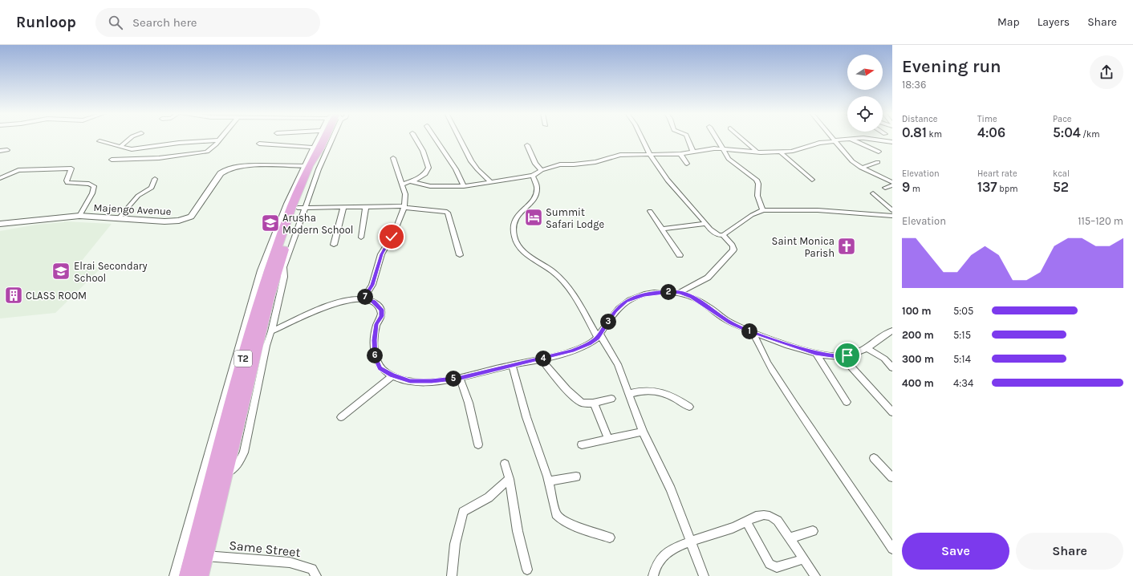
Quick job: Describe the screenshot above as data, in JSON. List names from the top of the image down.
{
  "streets": {
    "highway": ["T2"],
    "street": ["Majengo Avenue", "Same Street"]
  },
  "crossings": [
    ["Majengo Avenue", "T2"],
    ["T2", "Same Street"]
  ],
  "places": {
    "hotel": ["Summit Safari Lodge"],
    "school or university": ["Arusha Modern School", "Elrai Secondary School"],
    "church": ["Saint Monica Parish"],
    "building": ["CLASS ROOM"]
  },
  "north": "right",
  "page": {
    "header": "Runloop",
    "search": "Search here",
    "nav": ["Map", "Layers", "Share"],
    "heading": ["Evening run", "18:36"],
    "stats": [
      ["Distance", "0.81 km"],
      ["Time", "4:06"],
      ["Pace", "5:04 /km"],
      ["Elevation", "9 m"],
      ["Heart rate", "137 bpm"],
      ["kcal", "52"]
    ],
    "chart": ["Elevation", "115–120 m"],
    "pins": [
      "2",
      "7",
      "3",
      "1",
      "6",
      "4",
      "5"
    ],
    "list": [
      {
        "name": "100 m",
        "note": "5:05"
      },
      {
        "name": "200 m",
        "note": "5:15"
      },
      {
        "name": "300 m",
        "note": "5:14"
      },
      {
        "name": "400 m",
        "note": "4:34"
      }
    ],
    "buttons": ["Save", "Share"]
  }
}
